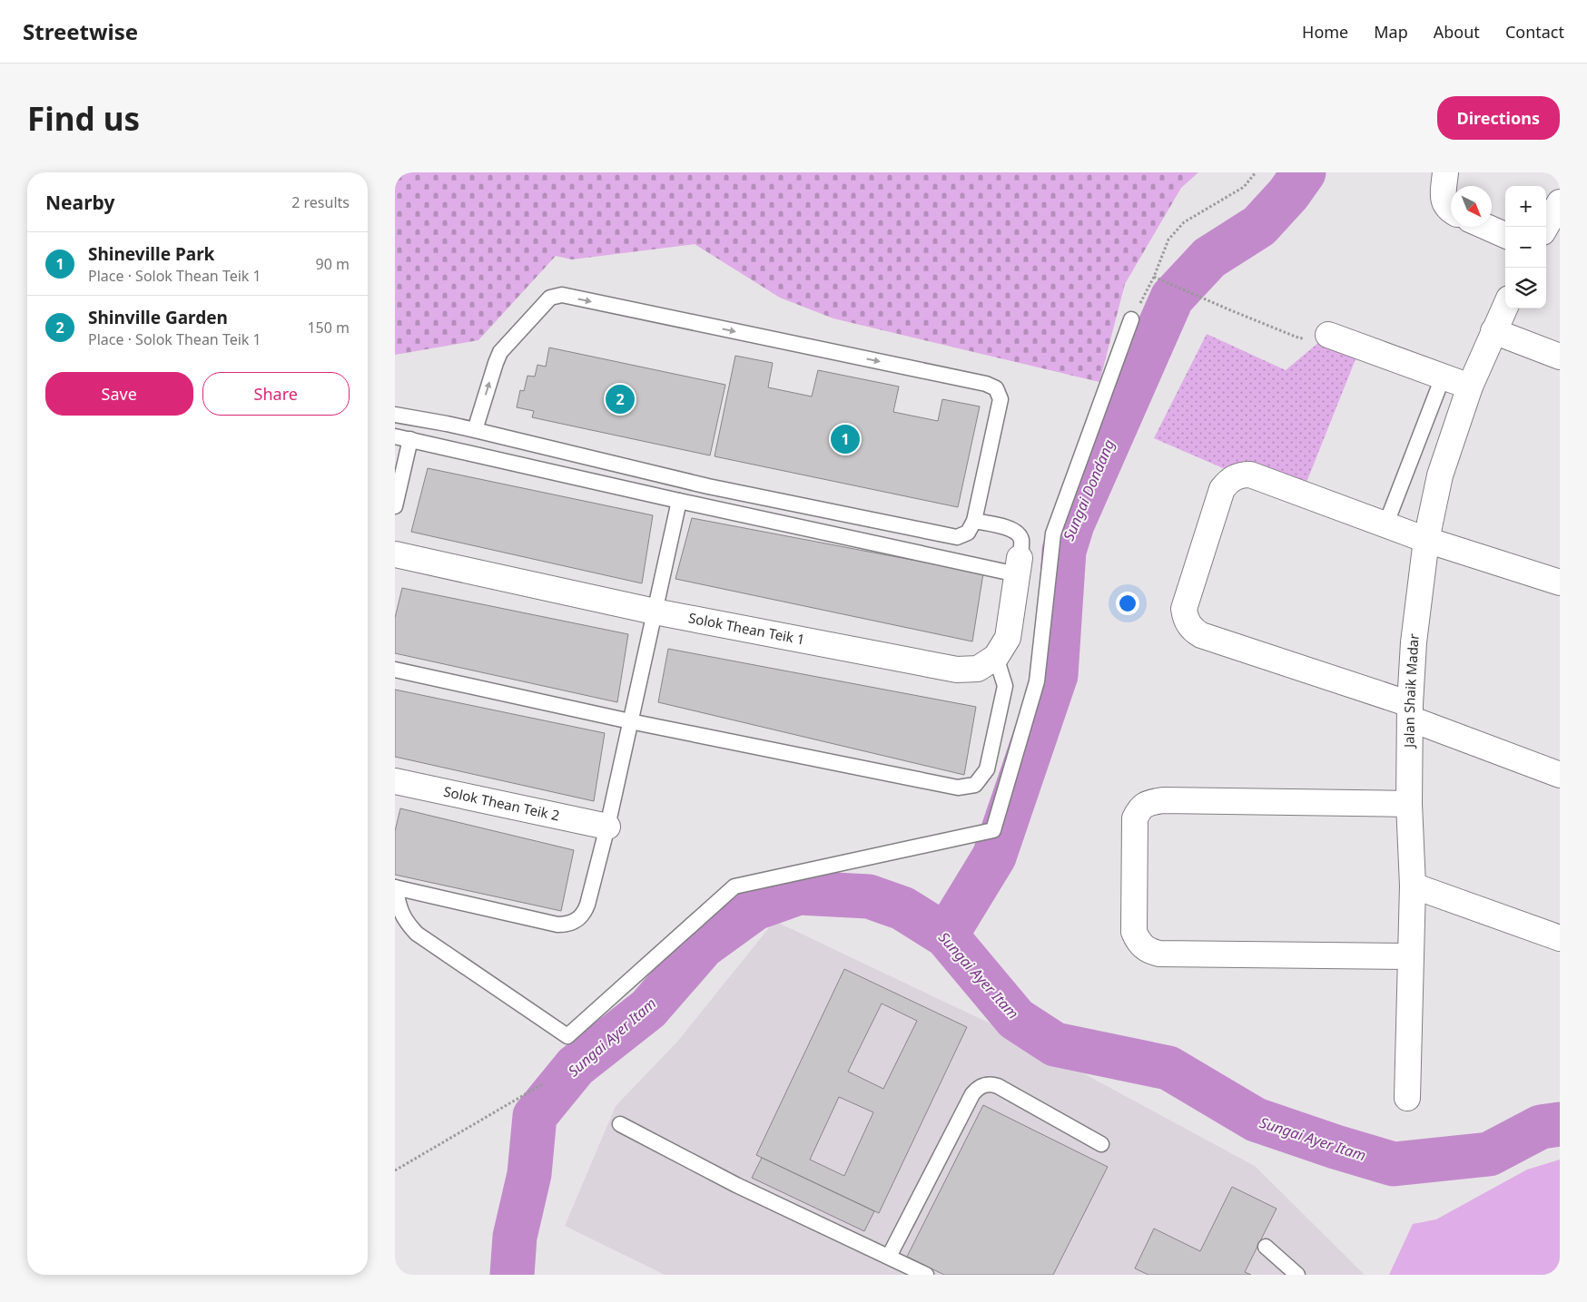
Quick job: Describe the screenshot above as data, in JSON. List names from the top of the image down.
{
  "streets": {
    "street": ["Solok Thean Teik 1", "Jalan Shaik Madar", "Solok Thean Teik 2"]
  },
  "water": ["Sungai Dondang", "Sungai Ayer Itam"],
  "north": "bottom right",
  "page": {
    "header": "Streetwise",
    "nav": [
      "Home",
      "Map",
      "About",
      "Contact"
    ],
    "buttons": [
      "Directions",
      ["Save", "Share"]
    ],
    "title": "Find us",
    "heading": ["Nearby", "2 results"],
    "map_buttons": ["+", "−"],
    "list": [
      {
        "mark": "1",
        "name": "Shineville Park",
        "note": "Place · Solok Thean Teik 1",
        "value": "90 m"
      },
      {
        "mark": "2",
        "name": "Shinville Garden",
        "note": "Place · Solok Thean Teik 1",
        "value": "150 m"
      }
    ],
    "pins": ["2", "1"]
  }
}
